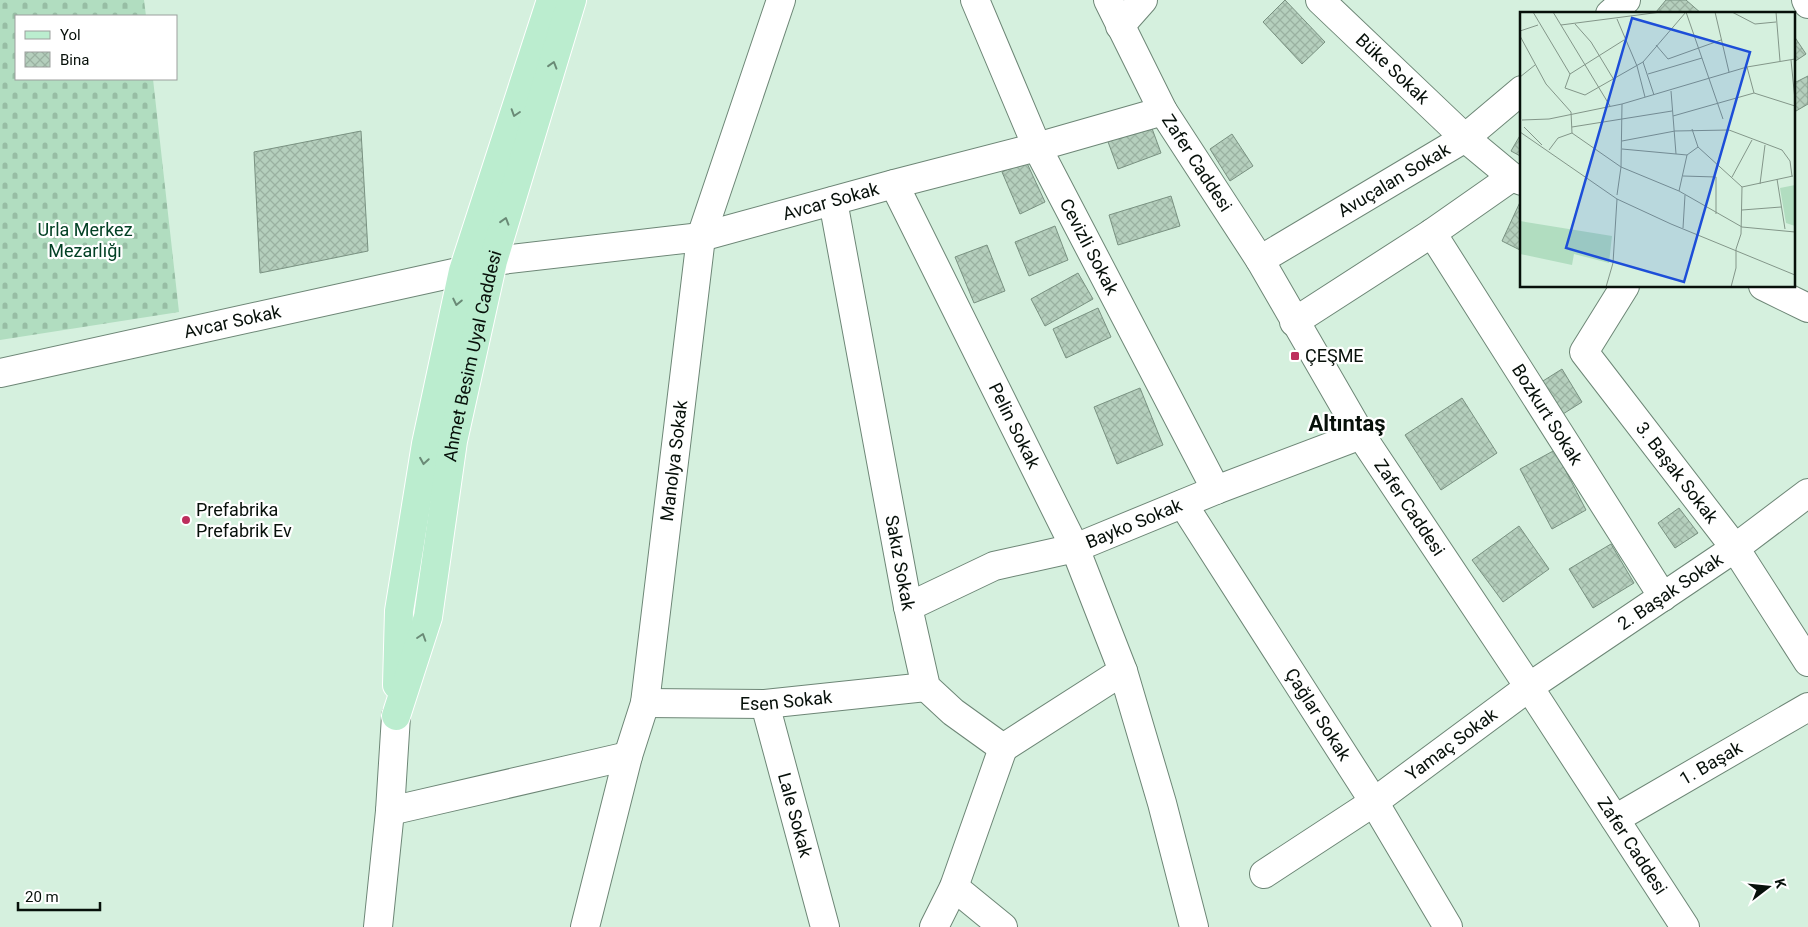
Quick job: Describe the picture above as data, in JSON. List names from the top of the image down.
{
  "streets": {
    "main road": ["Ahmet Besim Uyal Caddesi"],
    "street": [
      "Büke Sokak",
      "Zafer Caddesi",
      "Avuçalan Sokak",
      "Avcar Sokak",
      "Cevizli Sokak",
      "Bozkurt Sokak",
      "Pelin Sokak",
      "Manolya Sokak",
      "3. Başak Sokak",
      "Bayko Sokak",
      "Sakız Sokak",
      "2. Başak Sokak",
      "Esen Sokak",
      "Çağlar Sokak",
      "Yamaç Sokak",
      "1. Başak",
      "Lale Sokak"
    ]
  },
  "crossings": [
    ["Büke Sokak", "Avuçalan Sokak"],
    ["Zafer Caddesi", "Avuçalan Sokak"],
    ["Zafer Caddesi", "Avcar Sokak"],
    ["Zafer Caddesi", "Bayko Sokak"],
    ["Zafer Caddesi", "2. Başak Sokak"],
    ["Zafer Caddesi", "Yamaç Sokak"],
    ["Zafer Caddesi", "1. Başak"],
    ["Avcar Sokak", "Cevizli Sokak"],
    ["Avcar Sokak", "Ahmet Besim Uyal Caddesi"],
    ["Avcar Sokak", "Pelin Sokak"],
    ["Avcar Sokak", "Manolya Sokak"],
    ["Avcar Sokak", "Sakız Sokak"],
    ["Cevizli Sokak", "Bayko Sokak"],
    ["Bozkurt Sokak", "2. Başak Sokak"],
    ["Pelin Sokak", "Bayko Sokak"],
    ["Manolya Sokak", "Esen Sokak"],
    ["3. Başak Sokak", "2. Başak Sokak"],
    ["Bayko Sokak", "Sakız Sokak"],
    ["Bayko Sokak", "Çağlar Sokak"],
    ["Sakız Sokak", "Esen Sokak"],
    ["2. Başak Sokak", "Yamaç Sokak"],
    ["Esen Sokak", "Lale Sokak"],
    ["Çağlar Sokak", "Yamaç Sokak"]
  ],
  "districts": ["Altıntaş"],
  "parks": ["Urla Merkez Mezarlığı"],
  "places": {
    "transit": ["ÇEŞME"],
    "other": ["Prefabrika Prefabrik Ev"]
  },
  "legend": ["Yol", "Bina"],
  "scale_bar": "20 m",
  "north": "right"
}
